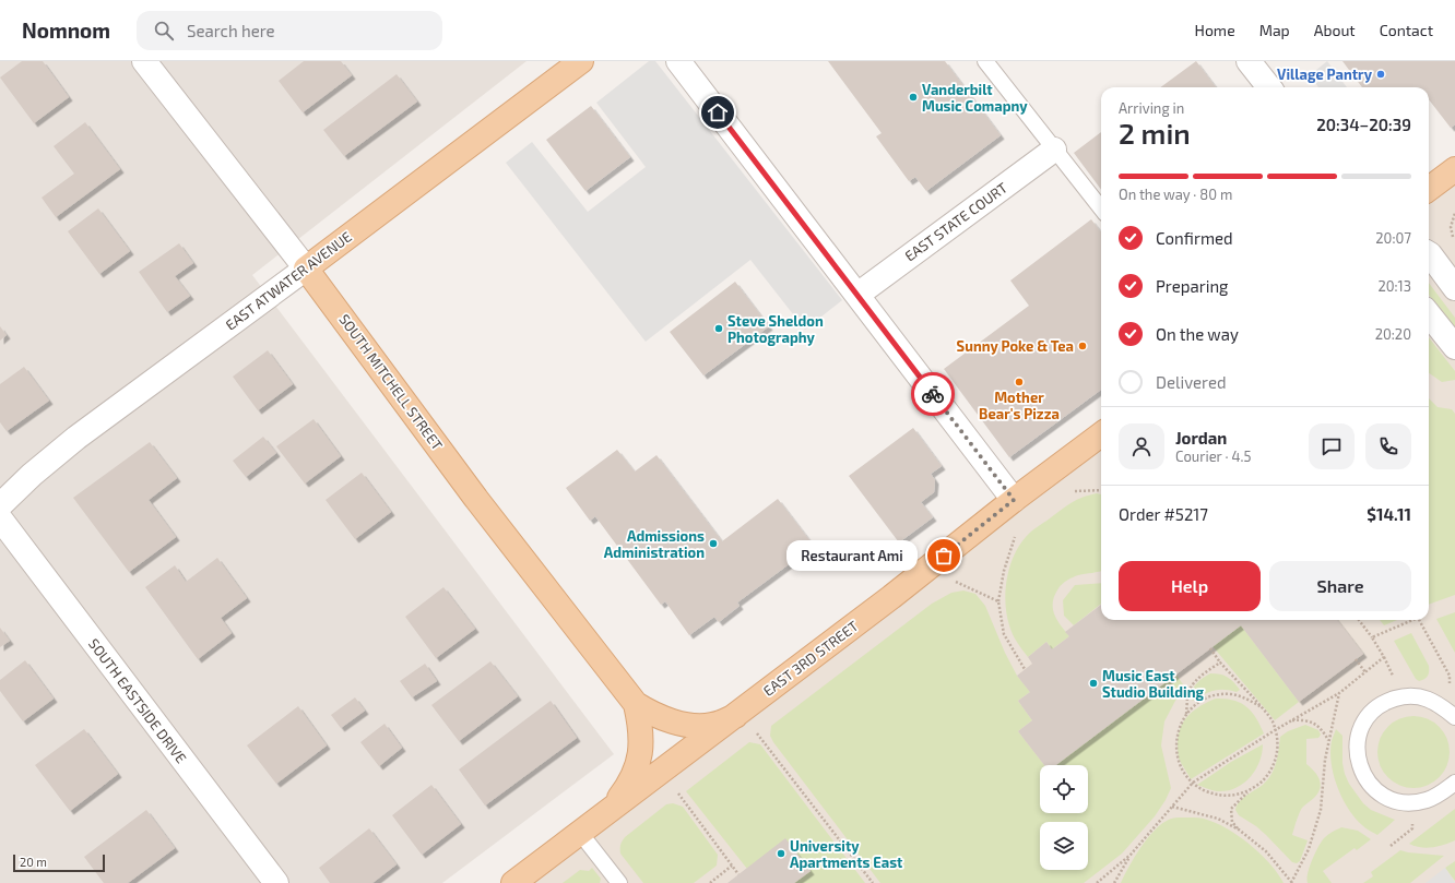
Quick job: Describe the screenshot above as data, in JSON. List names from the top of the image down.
{
  "streets": {
    "main road": ["EAST ATWATER AVENUE", "SOUTH MITCHELL STREET", "EAST 3RD STREET"],
    "street": ["EAST STATE COURT", "SOUTH EASTSIDE DRIVE"]
  },
  "crossings": [
    ["EAST ATWATER AVENUE", "SOUTH MITCHELL STREET"],
    ["SOUTH MITCHELL STREET", "EAST 3RD STREET"]
  ],
  "places": [
    "Village Pantry",
    "Vanderbilt Music Comapny",
    "Steve Sheldon Photography",
    "Sunny Poke & Tea",
    "Mother Bear's Pizza",
    "Admissions Administration",
    "Restaurant Ami",
    "Music East Studio Building",
    "University Apartments East"
  ],
  "scale_bar": "20 m",
  "page": {
    "header": "Nomnom",
    "search": "Search here",
    "nav": [
      "Home",
      "Map",
      "About",
      "Contact"
    ],
    "heading": ["2 min", "Arriving in", "20:34–20:39"],
    "panel": [
      "Jordan",
      "Courier · 4.5",
      "Order #5217",
      "$14.11"
    ],
    "bar": "On the way · 80 m",
    "list": [
      ["Confirmed", "20:07"],
      ["Preparing", "20:13"],
      ["On the way", "20:20"],
      "Delivered"
    ],
    "bubble": "Restaurant Ami",
    "buttons": ["Help", "Share"],
    "scale": "20 m"
  }
}
